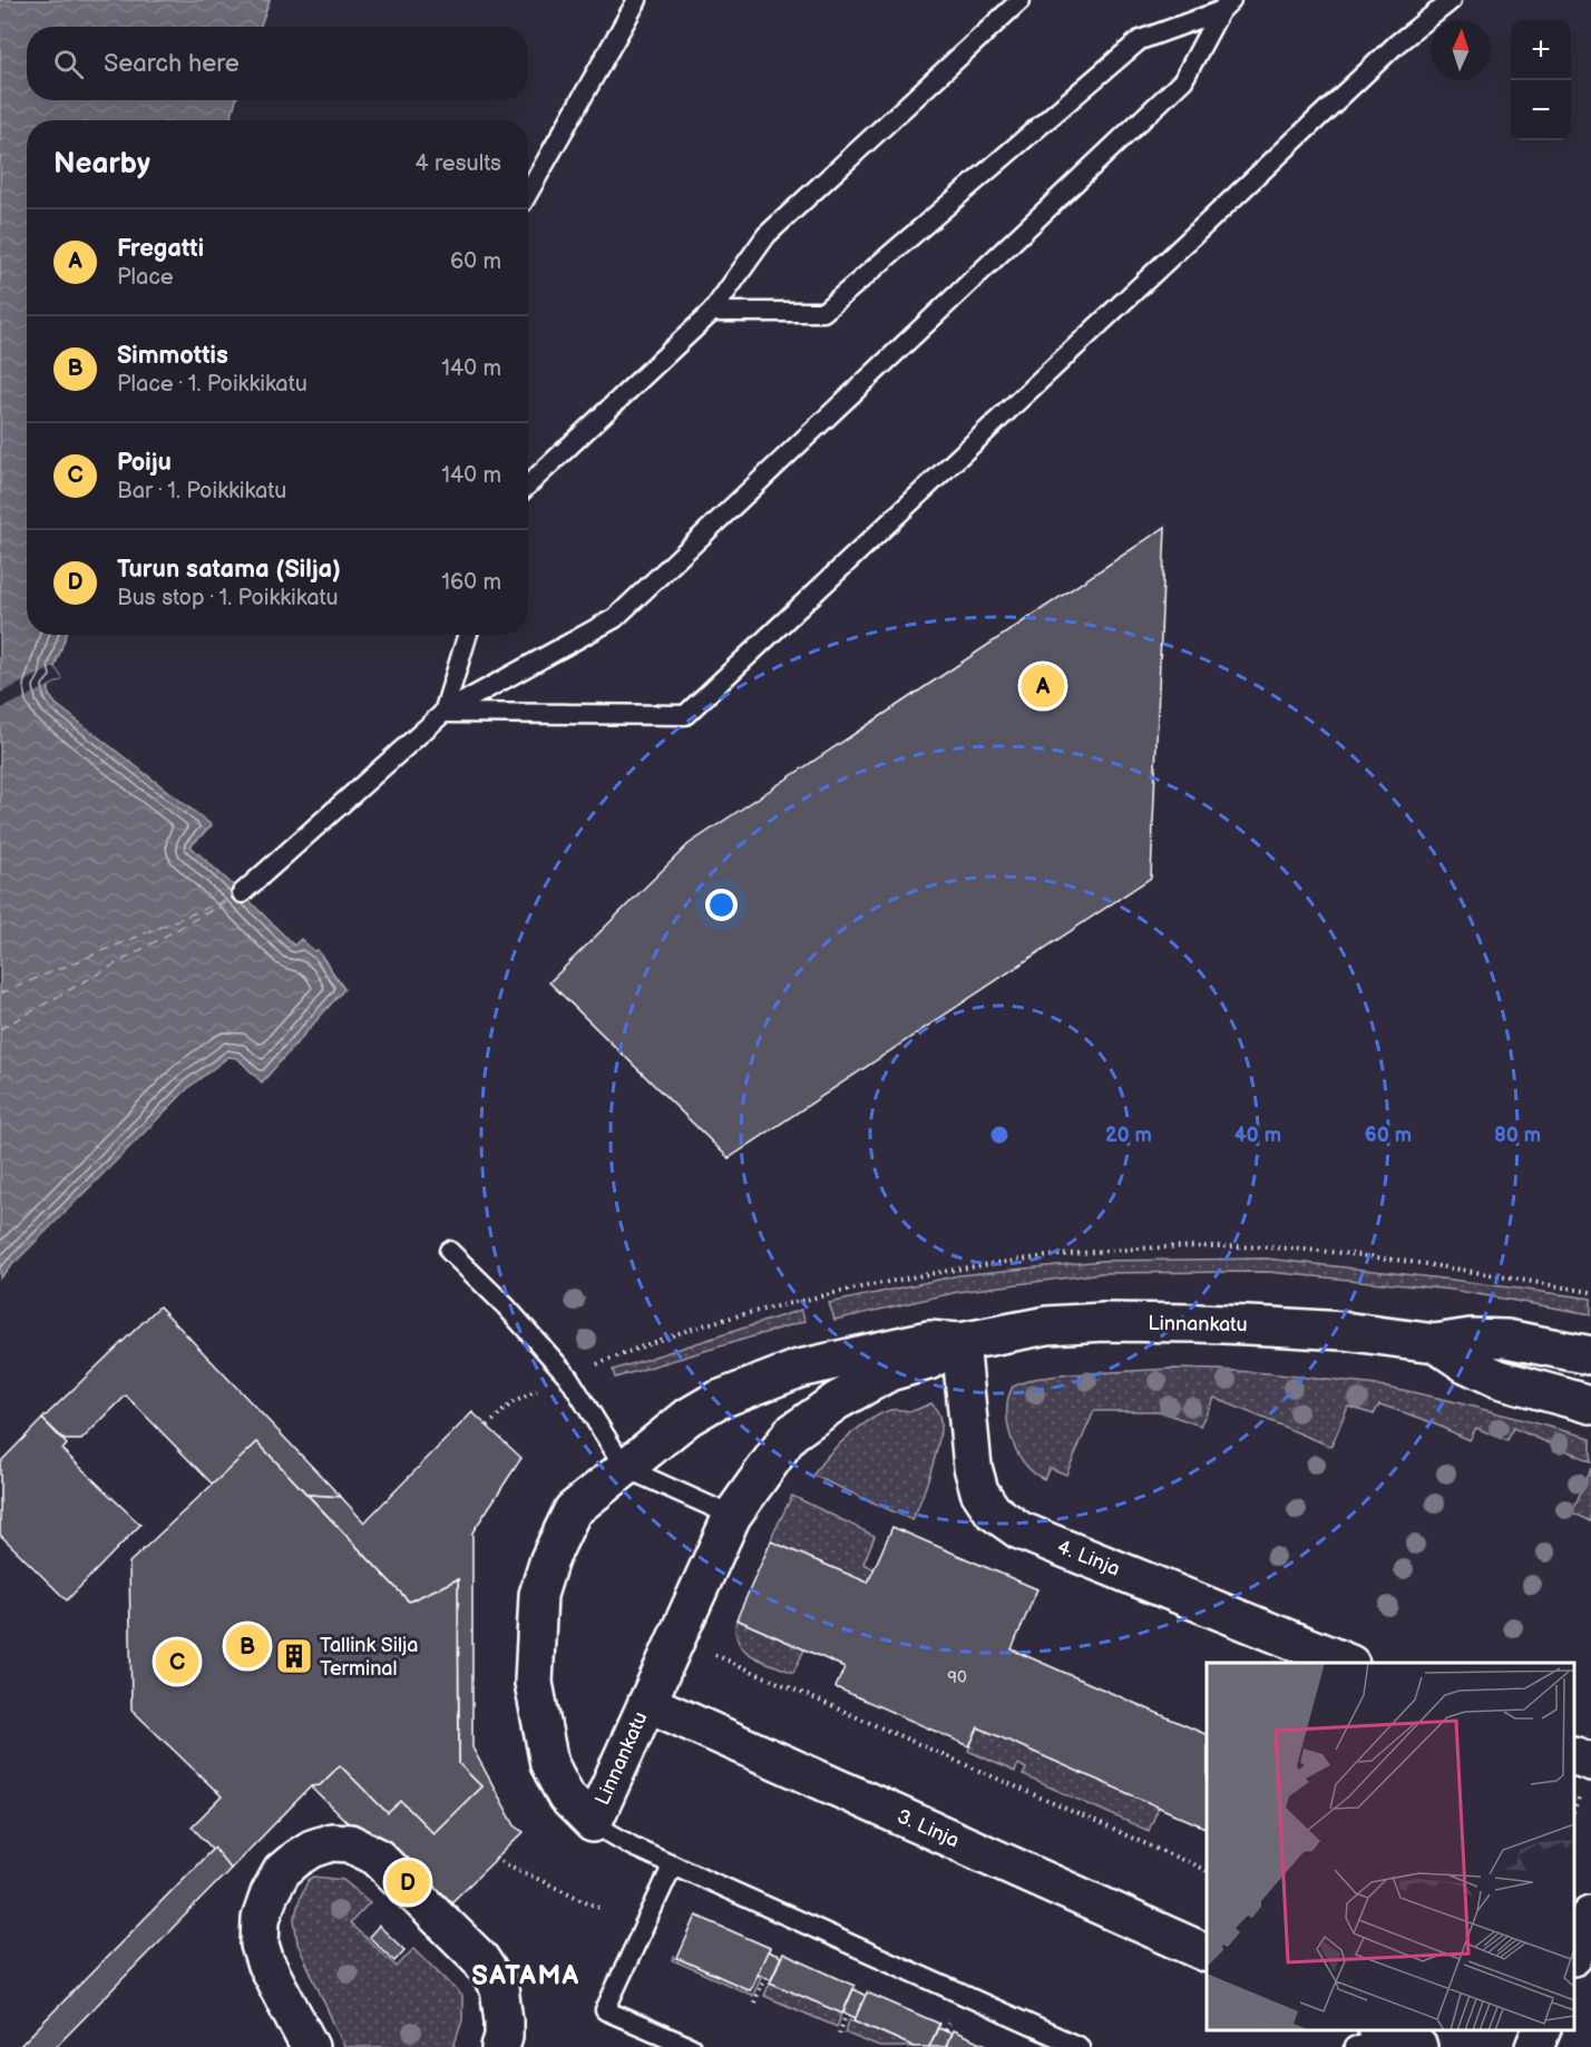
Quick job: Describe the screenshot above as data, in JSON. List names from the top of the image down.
{
  "streets": {
    "main road": ["Linnankatu", "4. Linja", "3. Linja"]
  },
  "crossings": [
    ["Linnankatu", "4. Linja"],
    ["Linnankatu", "3. Linja"]
  ],
  "districts": ["SATAMA"],
  "places": {
    "building": ["Tallink Silja Terminal"]
  },
  "house_numbers": ["90"],
  "north": "top",
  "page": {
    "map_buttons": ["+", "−"],
    "search": "Search here",
    "heading": ["Nearby", "4 results"],
    "list": [
      {
        "mark": "A",
        "name": "Fregatti",
        "note": "Place",
        "value": "60 m"
      },
      {
        "mark": "B",
        "name": "Simmottis",
        "note": "Place · 1. Poikkikatu",
        "value": "140 m"
      },
      {
        "mark": "C",
        "name": "Poiju",
        "note": "Bar · 1. Poikkikatu",
        "value": "140 m"
      },
      {
        "mark": "D",
        "name": "Turun satama (Silja)",
        "note": "Bus stop · 1. Poikkikatu",
        "value": "160 m"
      }
    ],
    "pins": [
      "A",
      "B",
      "C",
      "D"
    ]
  },
  "rings": [
    "20 m",
    "40 m",
    "60 m",
    "80 m"
  ]
}
